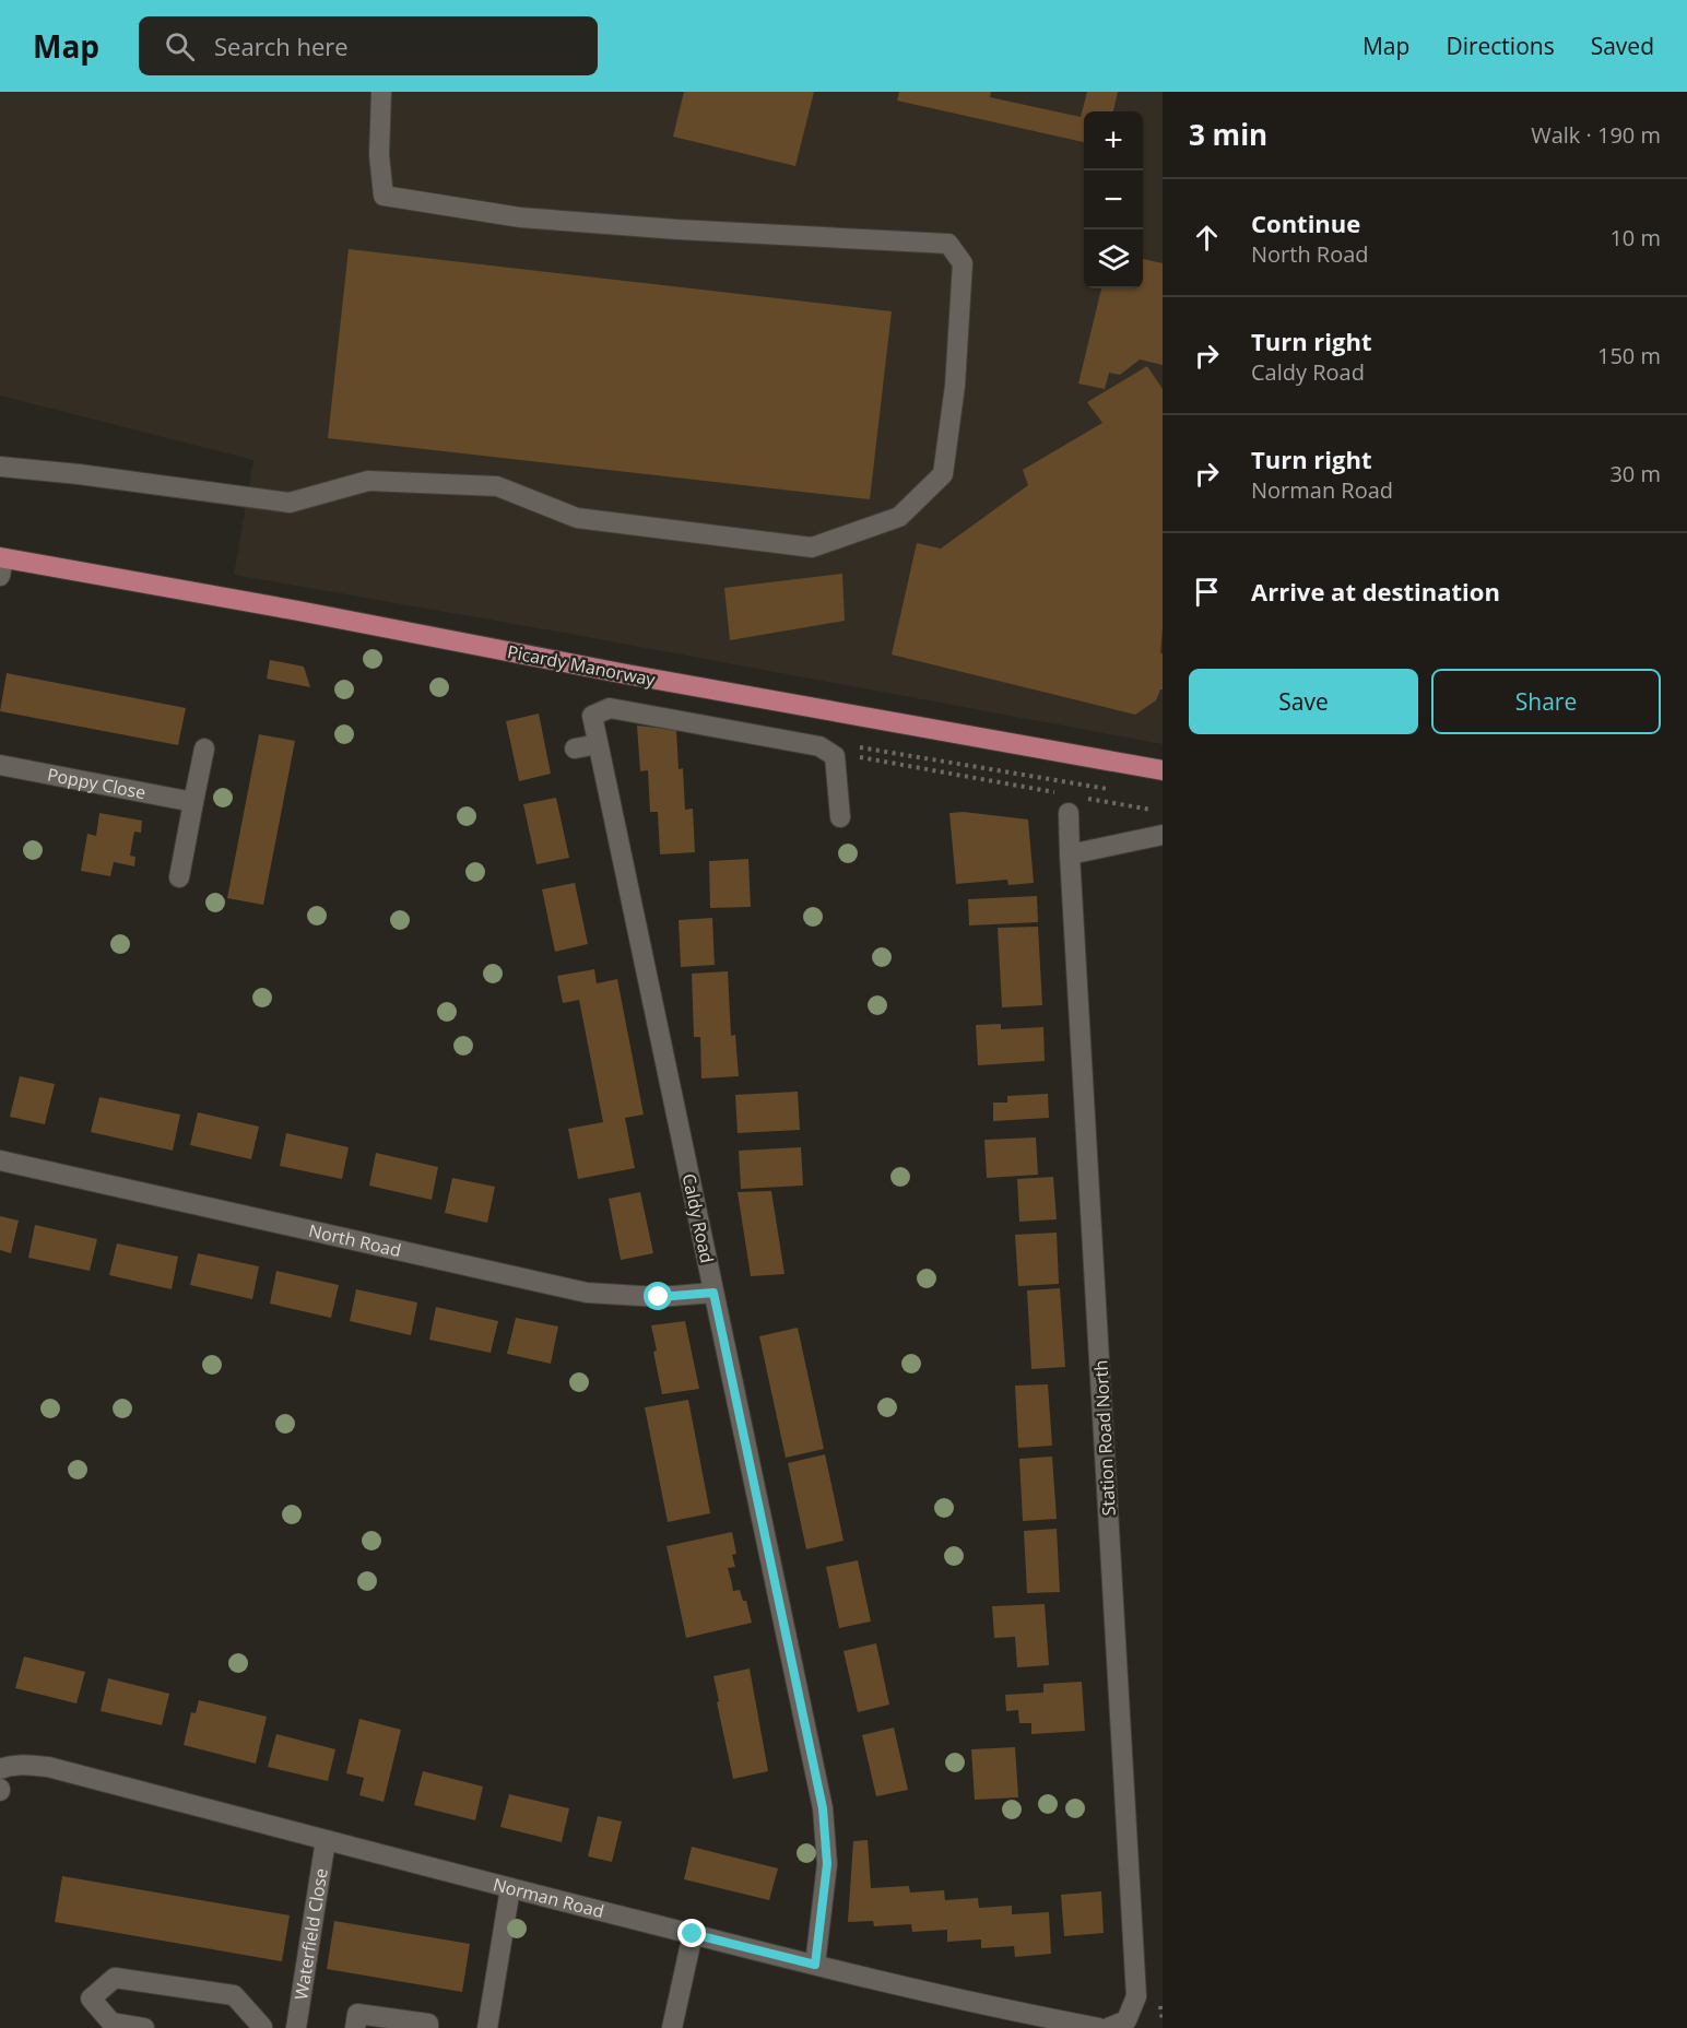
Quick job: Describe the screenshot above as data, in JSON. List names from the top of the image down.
{
  "streets": {
    "main road": ["Picardy Manorway"],
    "street": [
      "Poppy Close",
      "Caldy Road",
      "North Road",
      "Station Road North",
      "Norman Road",
      "Waterfield Close"
    ]
  },
  "crossings": [
    ["Caldy Road", "North Road"],
    ["Caldy Road", "Norman Road"],
    ["Norman Road", "Waterfield Close"]
  ],
  "page": {
    "header": "Map",
    "search": "Search here",
    "nav": ["Map", "Directions", "Saved"],
    "heading": ["3 min", "Walk · 190 m"],
    "map_buttons": ["+", "−"],
    "list": [
      ["Continue", "North Road", "10 m"],
      ["Turn right", "Caldy Road", "150 m"],
      ["Turn right", "Norman Road", "30 m"],
      "Arrive at destination"
    ],
    "buttons": ["Save", "Share"]
  }
}
